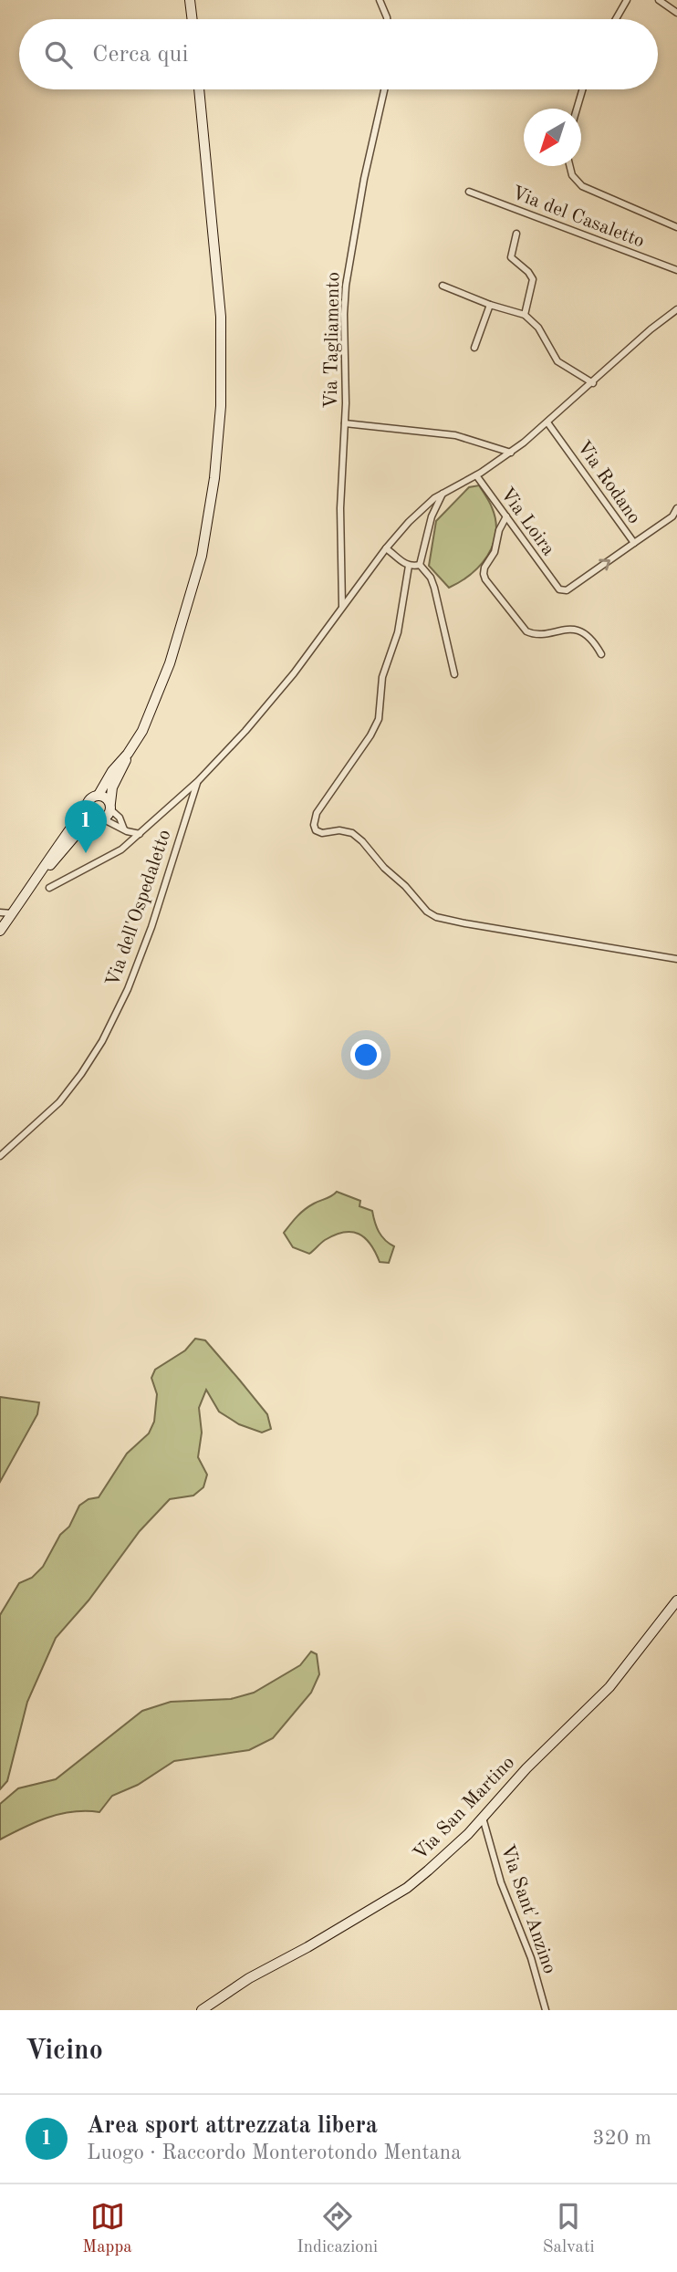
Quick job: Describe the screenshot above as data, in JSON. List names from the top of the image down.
{
  "streets": {
    "main road": ["Via San Martino"],
    "street": [
      "Via del Casaletto",
      "Via Tagliamento",
      "Via Rodano",
      "Via Loira",
      "Via dell'Ospedaletto",
      "Via Sant'Anzino"
    ]
  },
  "crossings": [
    ["Via Rodano", "Via Loira"],
    ["Via San Martino", "Via Sant'Anzino"]
  ],
  "one_way": ["Via Rodano"],
  "north": "bottom left",
  "page": {
    "search": "Cerca qui",
    "pins": "1",
    "heading": "Vicino",
    "list": [
      {
        "mark": "1",
        "name": "Area sport attrezzata libera",
        "note": "Luogo · Raccordo Monterotondo Mentana",
        "value": "320 m"
      }
    ],
    "nav": ["Mappa", "Indicazioni", "Salvati"]
  }
}
